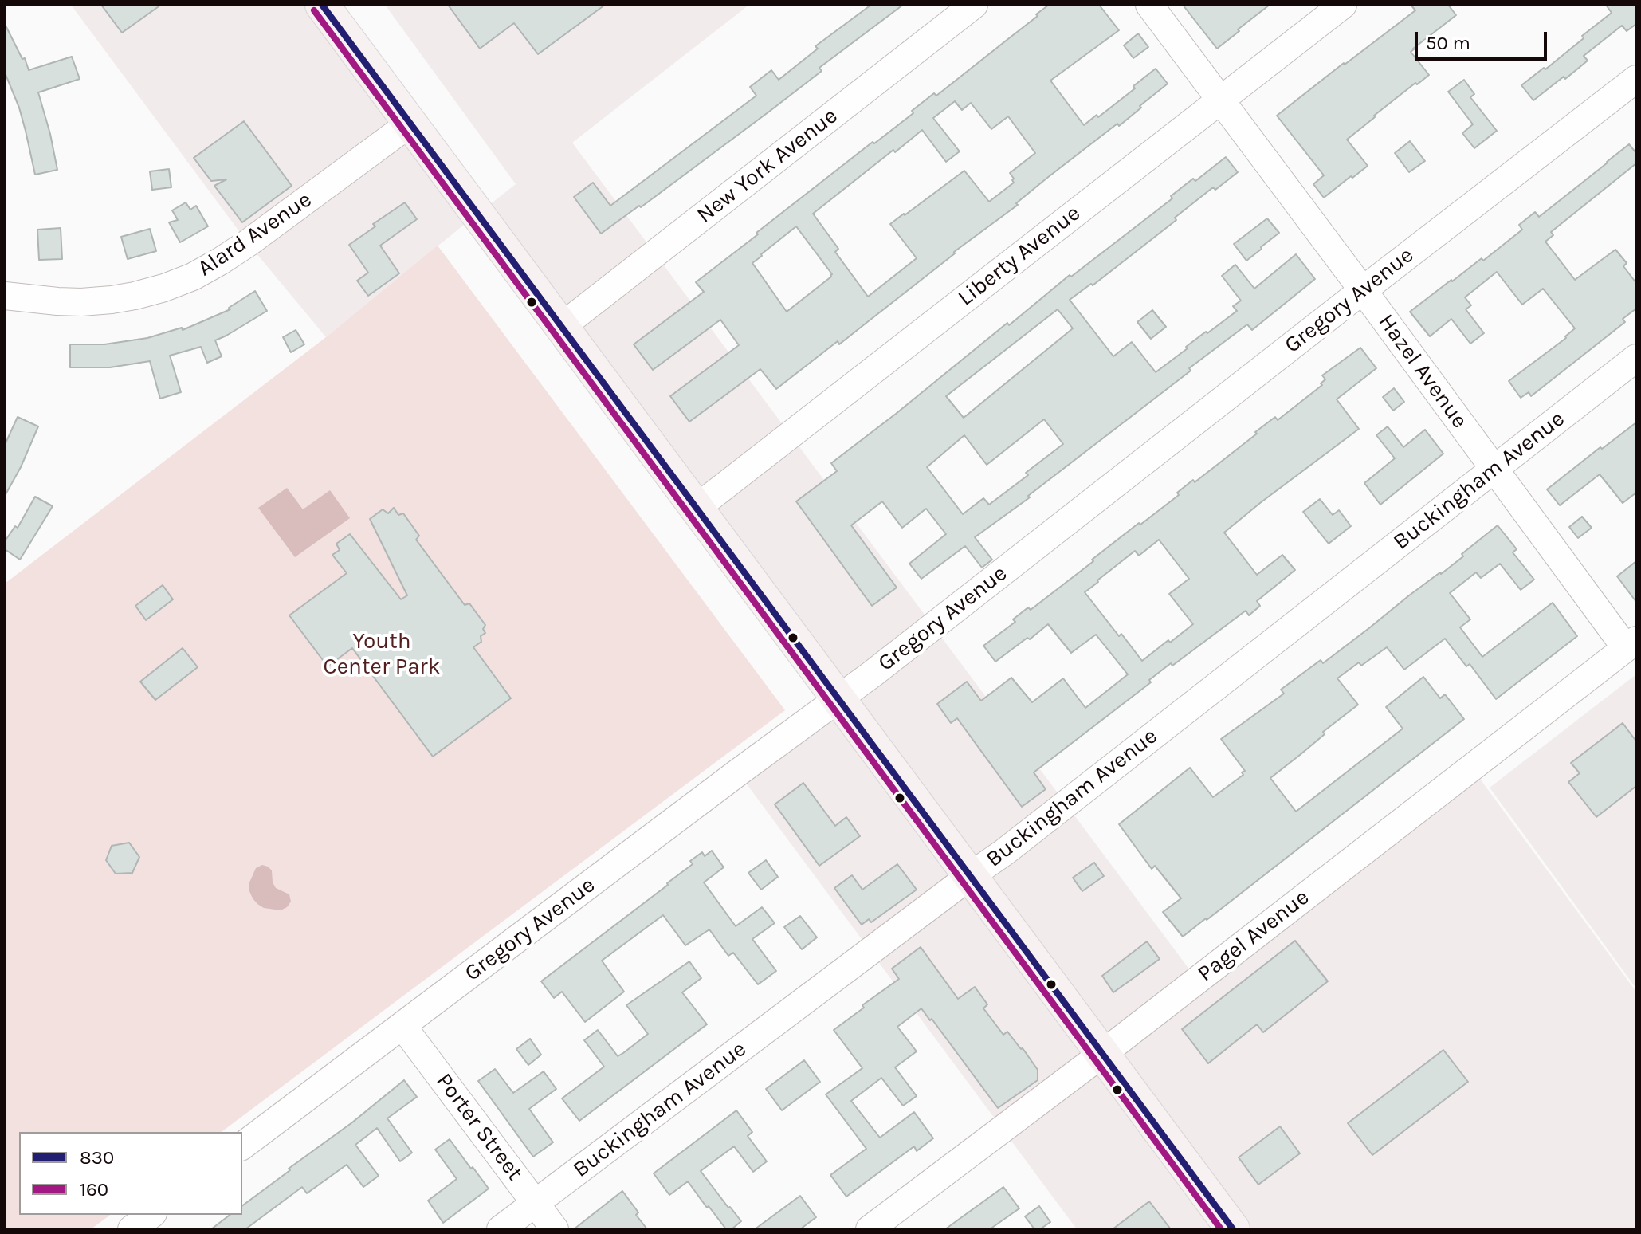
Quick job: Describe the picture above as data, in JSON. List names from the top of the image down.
{
  "streets": {
    "street": [
      "New York Avenue",
      "Alard Avenue",
      "Liberty Avenue",
      "Gregory Avenue",
      "Hazel Avenue",
      "Buckingham Avenue",
      "Pagel Avenue",
      "Porter Street"
    ]
  },
  "crossings": [
    ["Liberty Avenue", "Hazel Avenue"],
    ["Gregory Avenue", "Hazel Avenue"],
    ["Gregory Avenue", "Porter Street"],
    ["Hazel Avenue", "Buckingham Avenue"],
    ["Hazel Avenue", "Pagel Avenue"],
    ["Buckingham Avenue", "Porter Street"]
  ],
  "parks": ["Youth Center Park"],
  "lines": ["transit line 830", "transit line 160"],
  "legend": ["830", "160"],
  "scale_bar": "50 m"
}
